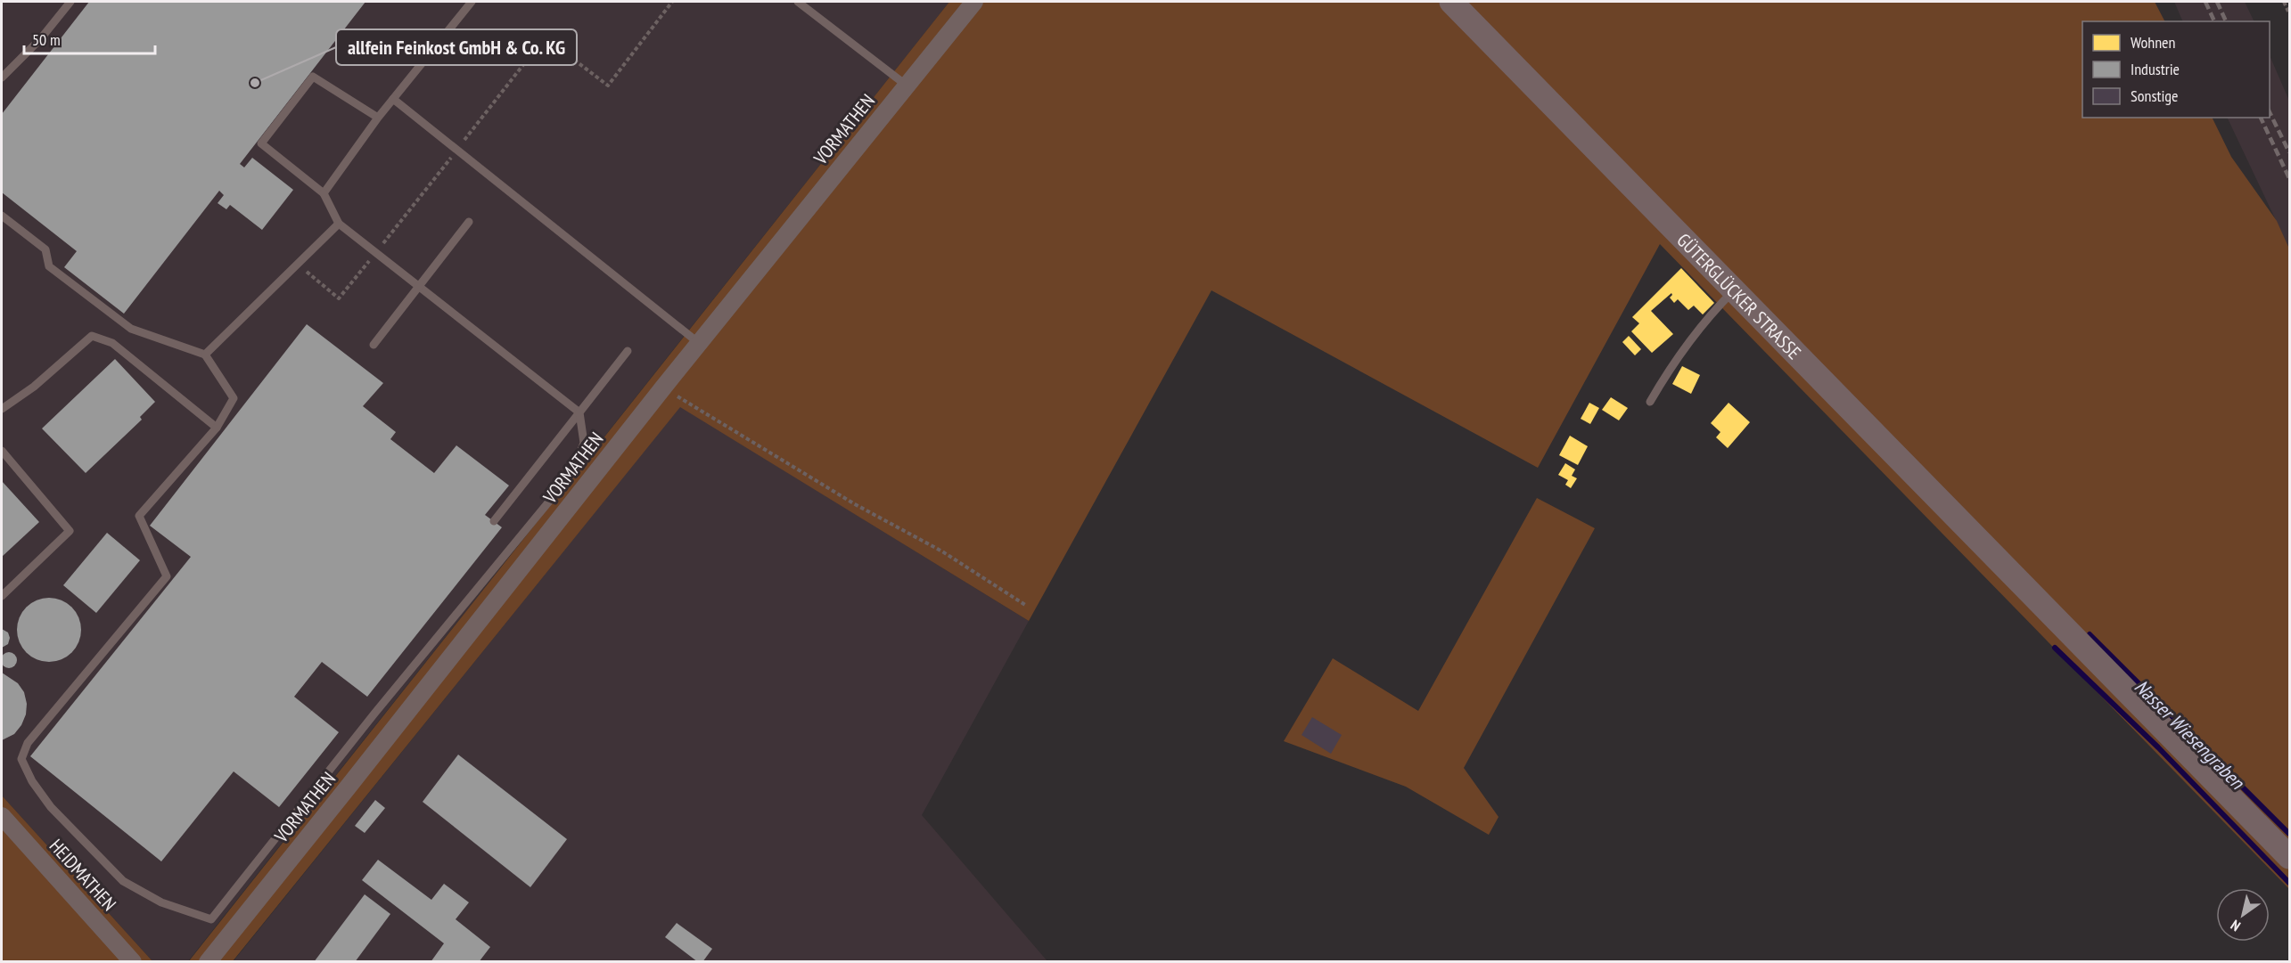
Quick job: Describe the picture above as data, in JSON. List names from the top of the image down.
{
  "streets": {
    "street": ["VORMATHEN", "GÜTERGLÜCKER STRASSE", "HEIDMATHEN"]
  },
  "water": ["Nasser Wiesengraben"],
  "places": ["allfein Feinkost GmbH & Co. KG"],
  "legend": ["Wohnen", "Industrie", "Sonstige"],
  "scale_bar": "50 m",
  "north": "bottom left"
}
